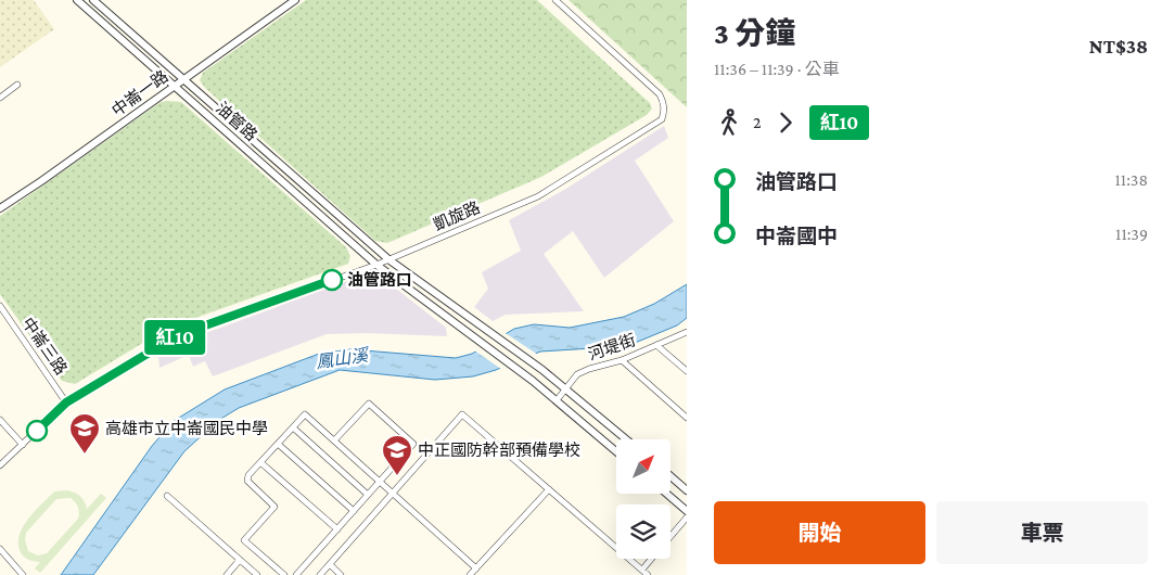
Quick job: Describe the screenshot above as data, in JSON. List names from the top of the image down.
{
  "streets": {
    "street": [
      "中崙一路",
      "油管路",
      "凱旋路",
      "中崙三路",
      "河堤街"
    ]
  },
  "crossings": [
    ["中崙一路", "油管路"],
    ["油管路", "凱旋路"]
  ],
  "water": ["鳳山溪"],
  "places": {
    "other": ["油管路口"],
    "school or university": ["高雄市立中崙國民中學", "中正國防幹部預備學校"]
  },
  "lines": ["bus line 紅10"],
  "north": "top right",
  "page": {
    "on_map": "紅10",
    "heading": ["3 分鐘", "11:36 – 11:39 · 公車", "NT$38"],
    "legs": ["2", "紅10"],
    "list": [
      {
        "name": "油管路口",
        "value": "11:38"
      },
      {
        "name": "中崙國中",
        "value": "11:39"
      }
    ],
    "buttons": ["開始", "車票"]
  }
}
